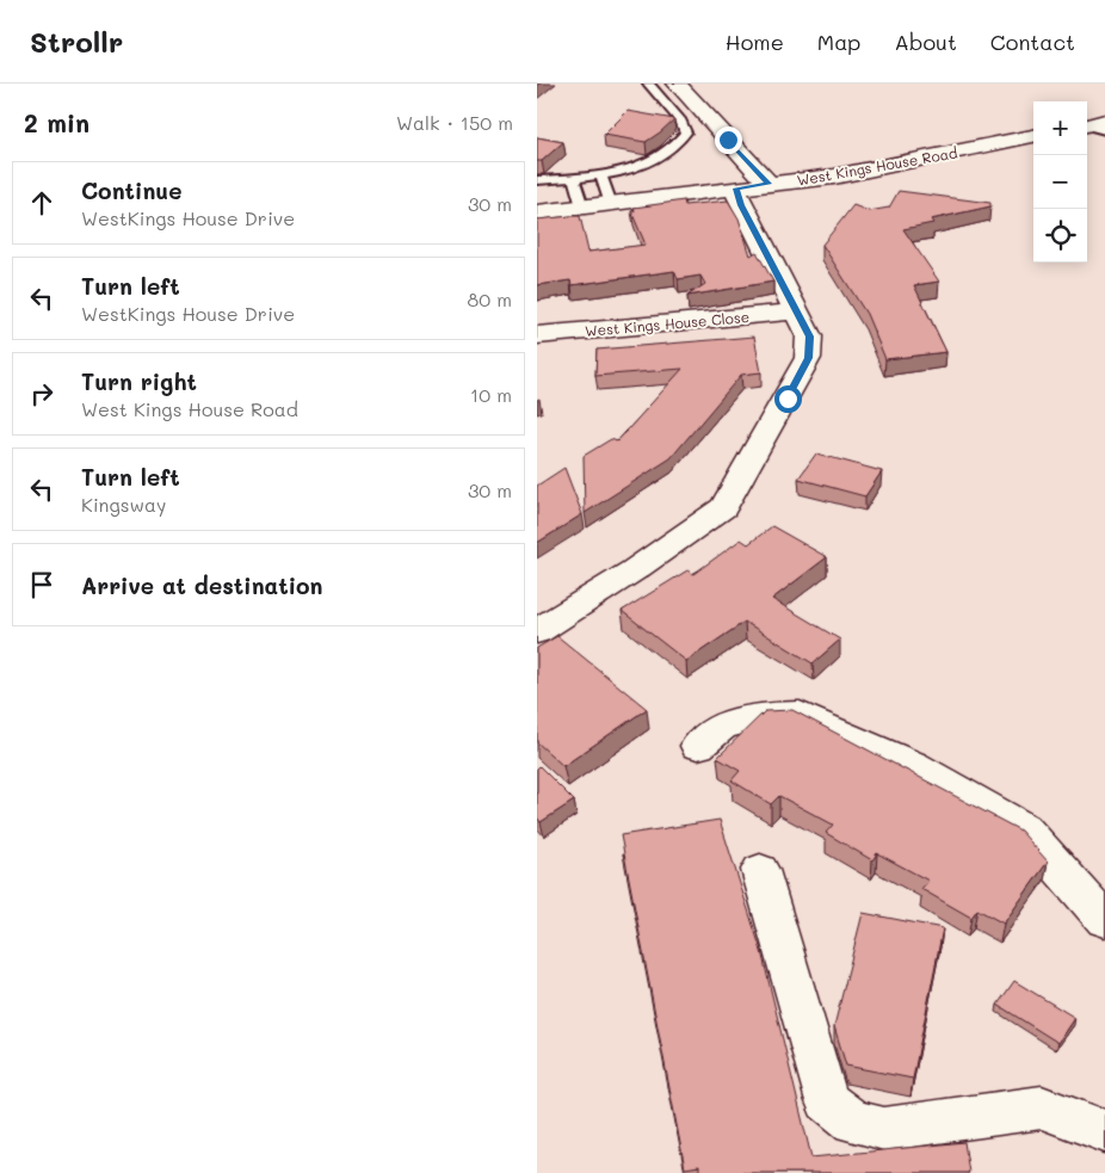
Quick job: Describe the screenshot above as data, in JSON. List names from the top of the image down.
{
  "streets": {
    "street": ["West Kings House Road", "West Kings House Close"]
  },
  "page": {
    "header": "Strollr",
    "nav": [
      "Home",
      "Map",
      "About",
      "Contact"
    ],
    "heading": ["2 min", "Walk · 150 m"],
    "map_buttons": ["+", "−"],
    "list": [
      ["Continue", "WestKings House Drive", "30 m"],
      ["Turn left", "WestKings House Drive", "80 m"],
      ["Turn right", "West Kings House Road", "10 m"],
      ["Turn left", "Kingsway", "30 m"],
      "Arrive at destination"
    ]
  }
}
